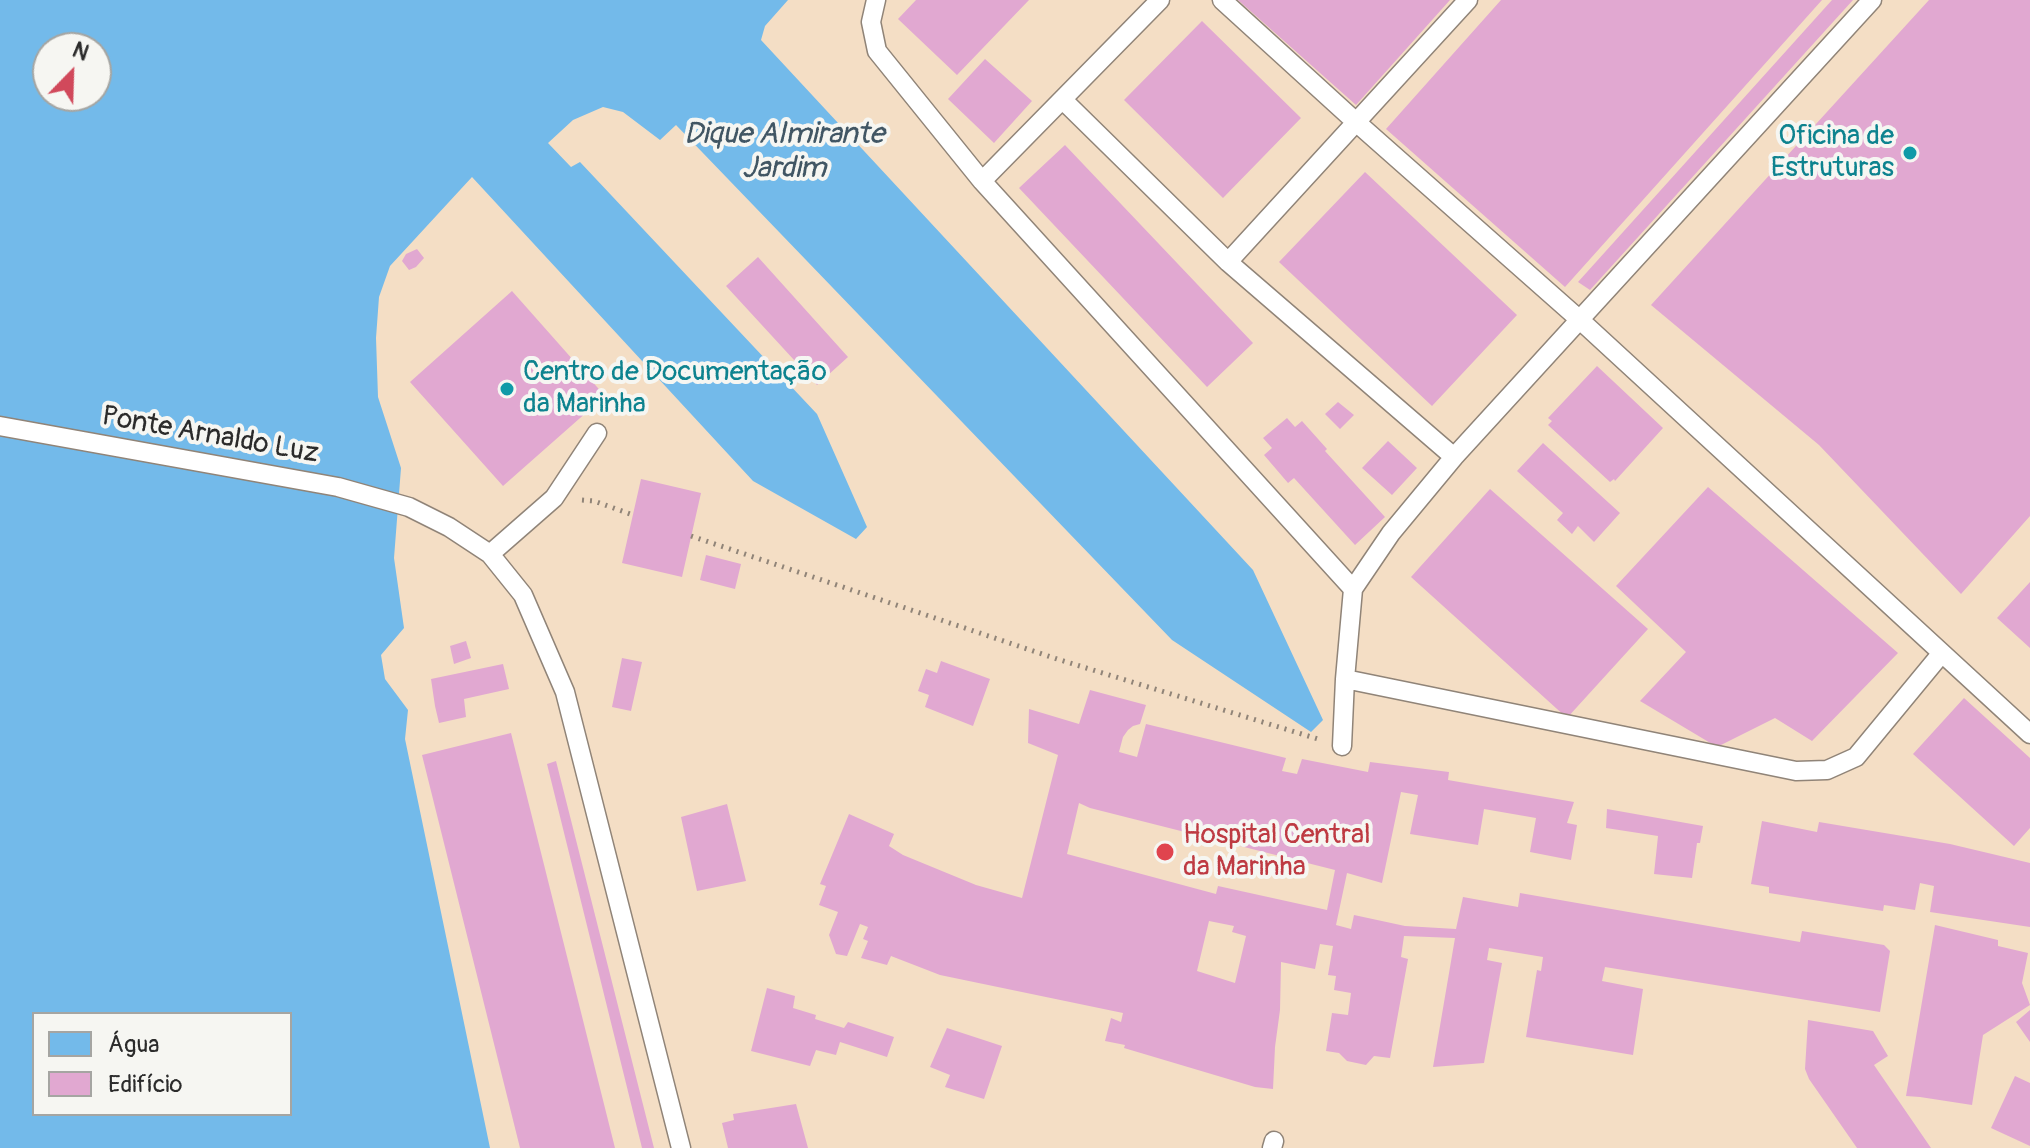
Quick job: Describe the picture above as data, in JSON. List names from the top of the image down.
{
  "streets": {
    "lane": ["Ponte Arnaldo Luz"]
  },
  "water": ["Dique Almirante Jardim"],
  "places": ["Oficina de Estruturas", "Centro de Documentação da Marinha", "Hospital Central da Marinha"],
  "legend": ["Água", "Edifício"],
  "north": "top right"
}
